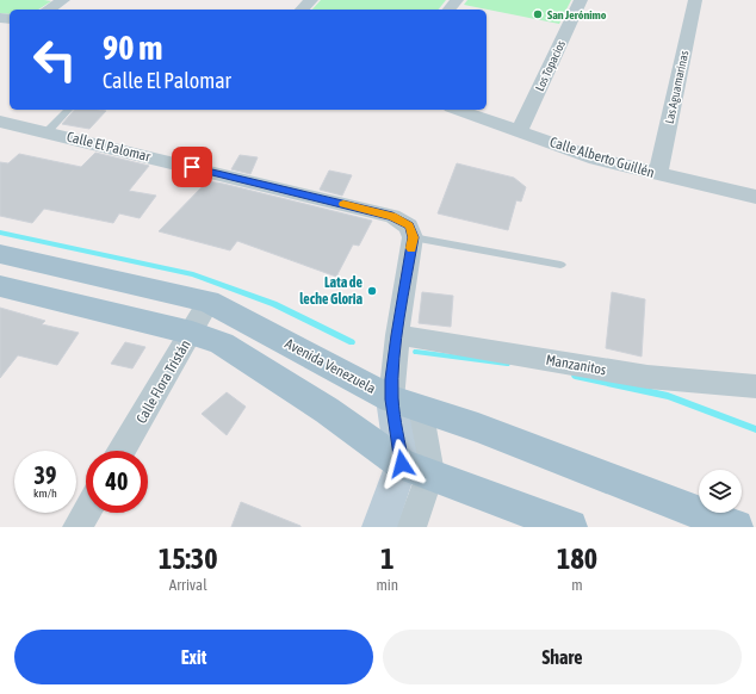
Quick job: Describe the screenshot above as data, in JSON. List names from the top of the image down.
{
  "streets": {
    "main road": ["Avenida Venezuela"],
    "street": [
      "Los Topacios",
      "Las Aguamarinas",
      "Calle El Palomar",
      "Calle Alberto Guillén",
      "Manzanitos",
      "Calle Flora Tristán"
    ]
  },
  "crossings": [
    ["Los Topacios", "Calle Alberto Guillén"],
    ["Las Aguamarinas", "Calle Alberto Guillén"],
    ["Avenida Venezuela", "Calle Flora Tristán"]
  ],
  "places": ["San Jerónimo", "Lata de leche Gloria"],
  "page": {
    "turn": ["90 m", "Calle El Palomar"],
    "speed": "39 km/h",
    "limit": "40",
    "eta": [
      "15:30",
      "Arrival",
      "1",
      "min",
      "180",
      "m"
    ],
    "buttons": ["Exit", "Share"]
  }
}
